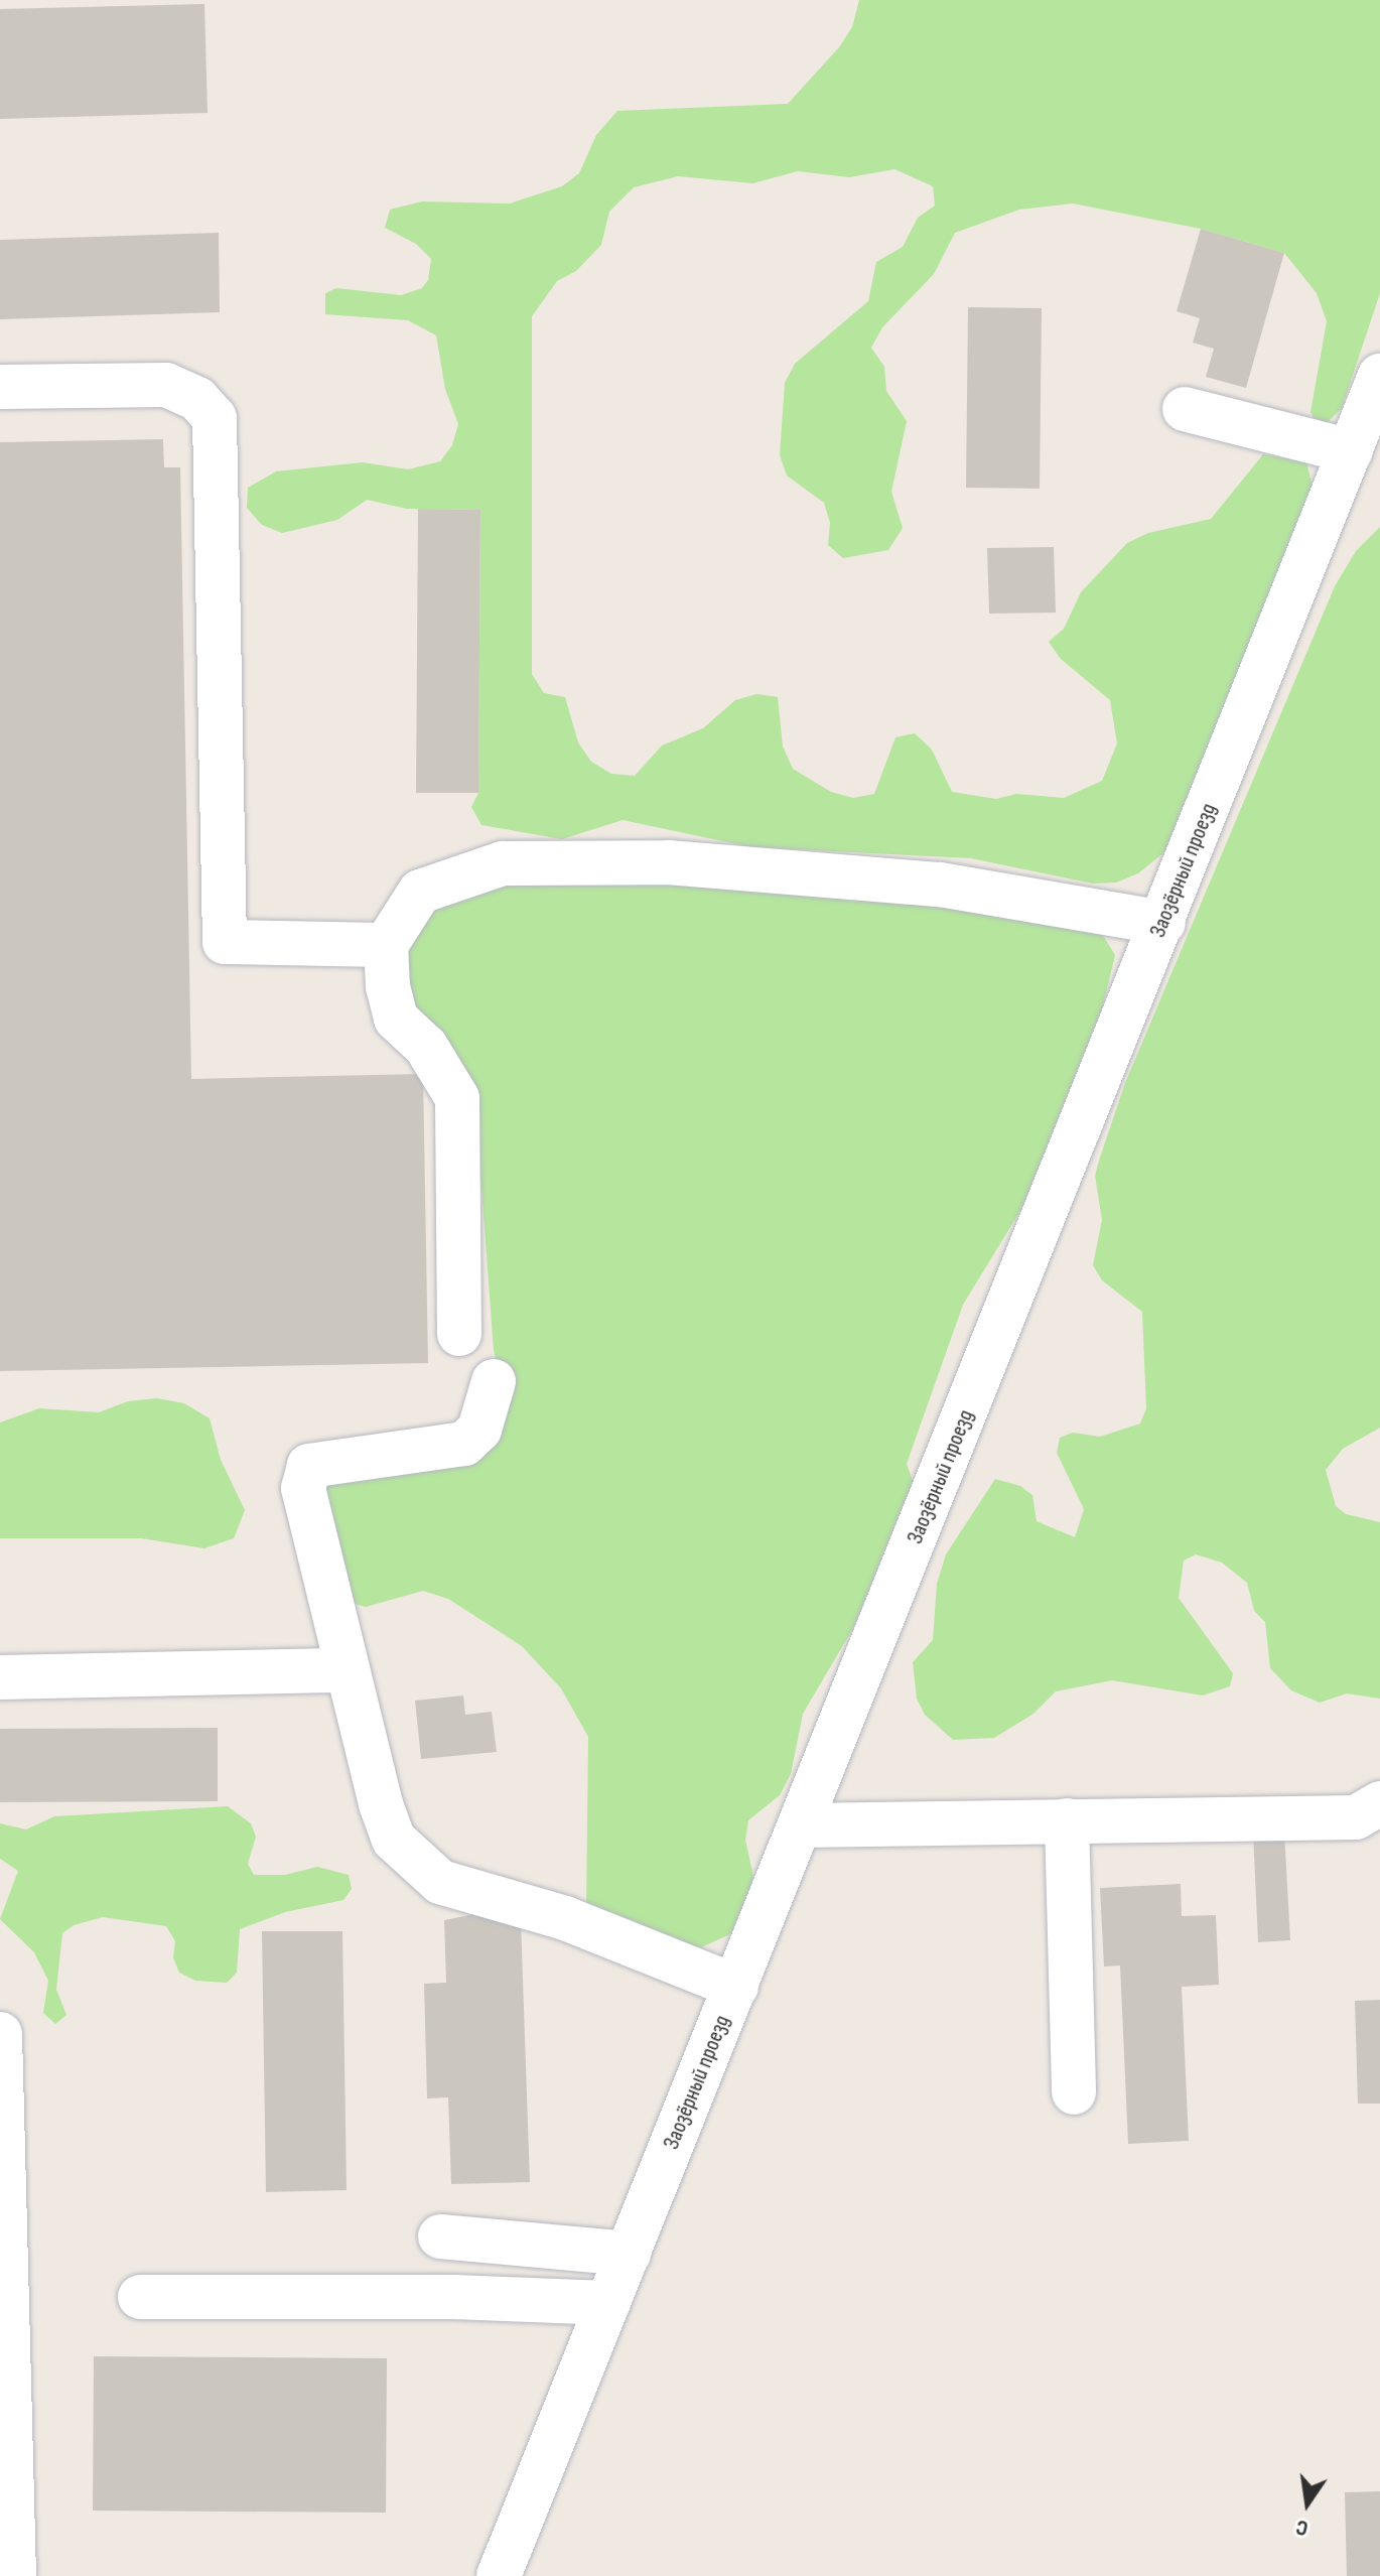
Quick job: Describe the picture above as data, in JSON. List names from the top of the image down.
{
  "streets": {
    "street": ["Заозёрный проезд"]
  },
  "north": "bottom"
}
